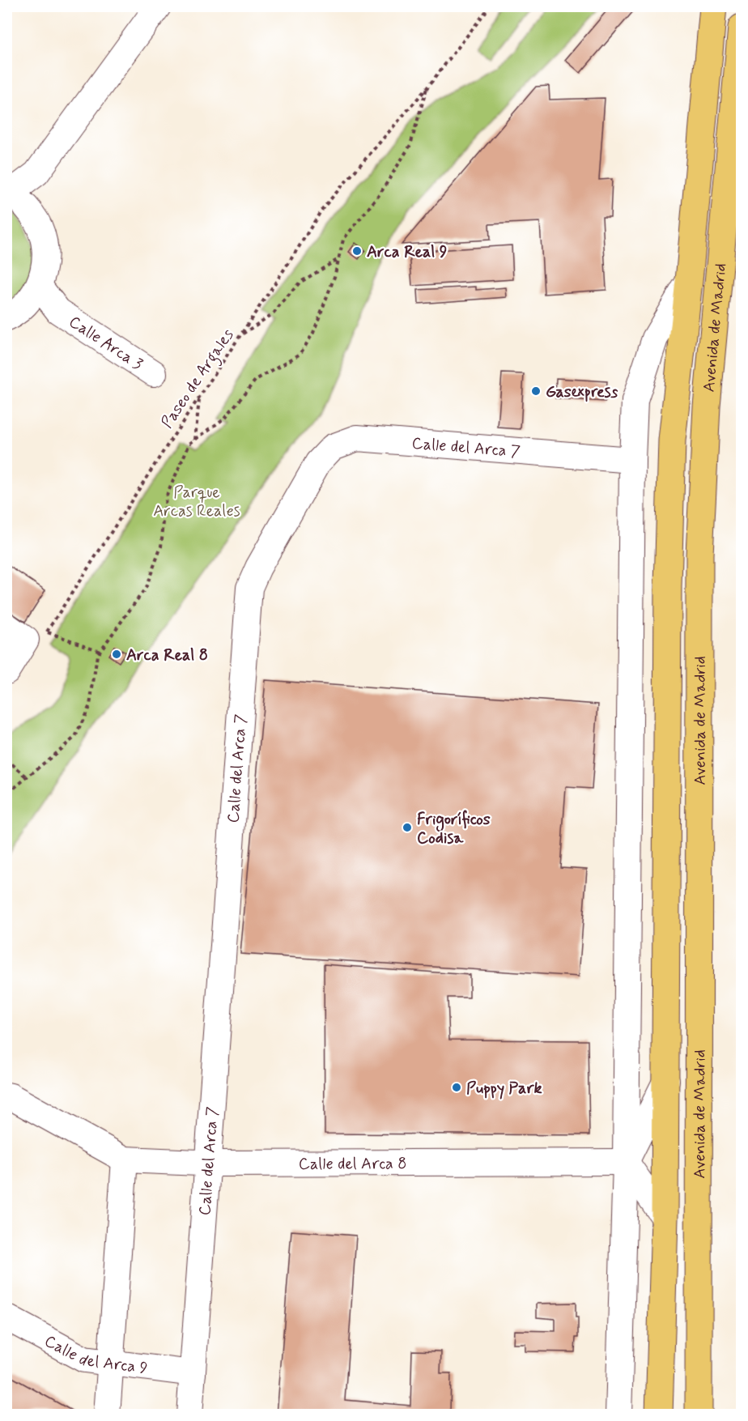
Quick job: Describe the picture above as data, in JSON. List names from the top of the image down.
{
  "streets": {
    "main road": ["Avenida de Madrid"],
    "street": [
      "Calle Arca 3",
      "Calle del Arca 7",
      "Calle del Arca 8",
      "Calle del Arca 9"
    ],
    "path": ["Paseo de Argales"]
  },
  "crossings": [
    ["Calle del Arca 7", "Calle del Arca 8"],
    ["Calle del Arca 7", "Calle del Arca 9"]
  ],
  "parks": ["Parque Arcas Reales"],
  "places": [
    "Arca Real 9",
    "Gasexpress",
    "Arca Real 8",
    "Frigoríficos Codisa",
    "Puppy Park"
  ]
}
